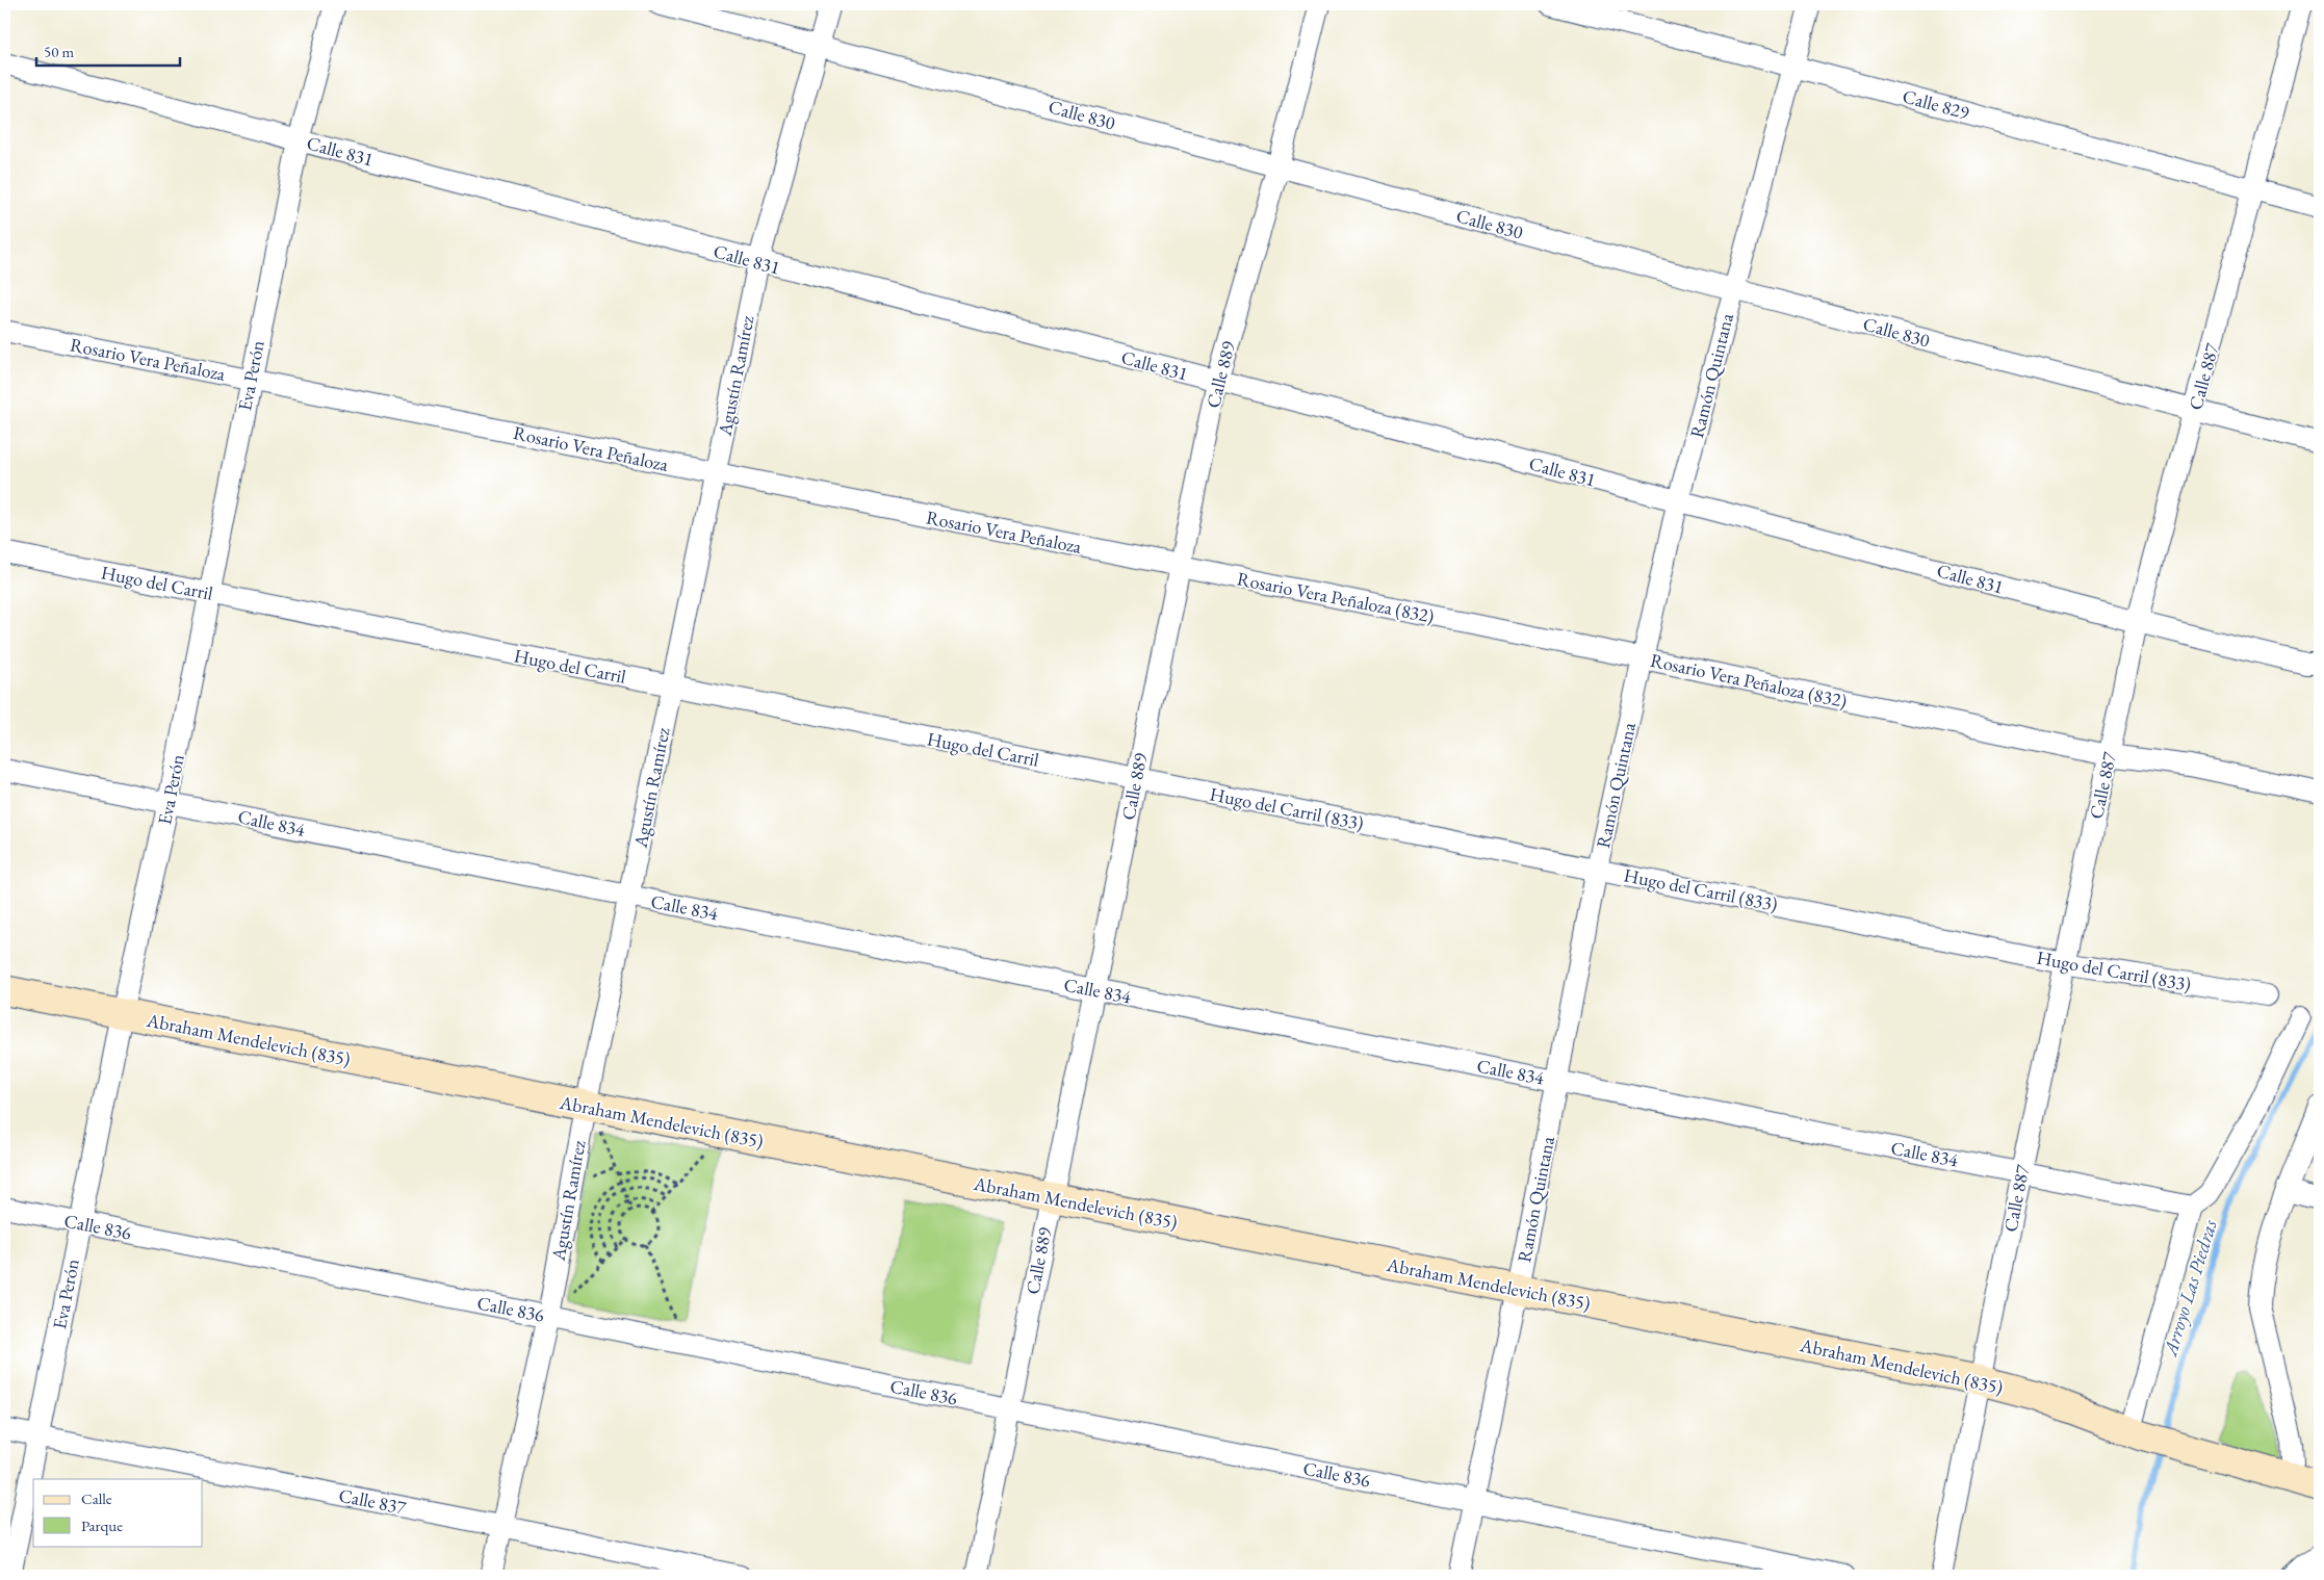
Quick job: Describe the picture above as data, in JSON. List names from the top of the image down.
{
  "streets": {
    "street": [
      "Calle 829",
      "Calle 830",
      "Calle 831",
      "Rosario Vera Peñaloza",
      "Calle 889",
      "Eva Perón",
      "Agustín Ramírez",
      "Ramón Quintana",
      "Calle 887",
      "Hugo del Carril",
      "Rosario Vera Peñaloza (832)",
      "Hugo del Carril (833)",
      "Calle 834",
      "Abraham Mendelevich (835)",
      "Calle 836",
      "Calle 837"
    ]
  },
  "crossings": [
    ["Calle 829", "Ramón Quintana"],
    ["Calle 829", "Calle 887"],
    ["Calle 830", "Calle 889"],
    ["Calle 830", "Agustín Ramírez"],
    ["Calle 830", "Ramón Quintana"],
    ["Calle 830", "Calle 887"],
    ["Calle 831", "Calle 889"],
    ["Calle 831", "Eva Perón"],
    ["Calle 831", "Agustín Ramírez"],
    ["Calle 831", "Ramón Quintana"],
    ["Calle 831", "Calle 887"],
    ["Rosario Vera Peñaloza", "Calle 889"],
    ["Rosario Vera Peñaloza", "Eva Perón"],
    ["Rosario Vera Peñaloza", "Agustín Ramírez"],
    ["Rosario Vera Peñaloza", "Rosario Vera Peñaloza (832)"],
    ["Calle 889", "Hugo del Carril"],
    ["Calle 889", "Rosario Vera Peñaloza (832)"],
    ["Calle 889", "Hugo del Carril (833)"],
    ["Calle 889", "Calle 834"],
    ["Calle 889", "Abraham Mendelevich (835)"],
    ["Calle 889", "Calle 836"],
    ["Eva Perón", "Hugo del Carril"],
    ["Eva Perón", "Calle 834"],
    ["Eva Perón", "Abraham Mendelevich (835)"],
    ["Eva Perón", "Calle 836"],
    ["Eva Perón", "Calle 837"],
    ["Agustín Ramírez", "Hugo del Carril"],
    ["Agustín Ramírez", "Calle 834"],
    ["Agustín Ramírez", "Abraham Mendelevich (835)"],
    ["Agustín Ramírez", "Calle 836"],
    ["Agustín Ramírez", "Calle 837"],
    ["Ramón Quintana", "Rosario Vera Peñaloza (832)"],
    ["Ramón Quintana", "Hugo del Carril (833)"],
    ["Ramón Quintana", "Calle 834"],
    ["Ramón Quintana", "Abraham Mendelevich (835)"],
    ["Ramón Quintana", "Calle 836"],
    ["Calle 887", "Rosario Vera Peñaloza (832)"],
    ["Calle 887", "Hugo del Carril (833)"],
    ["Calle 887", "Calle 834"],
    ["Calle 887", "Abraham Mendelevich (835)"],
    ["Hugo del Carril", "Hugo del Carril (833)"]
  ],
  "water": ["Arroyo Las Piedras"],
  "legend": ["Calle", "Parque"],
  "scale_bar": "50 m"
}
